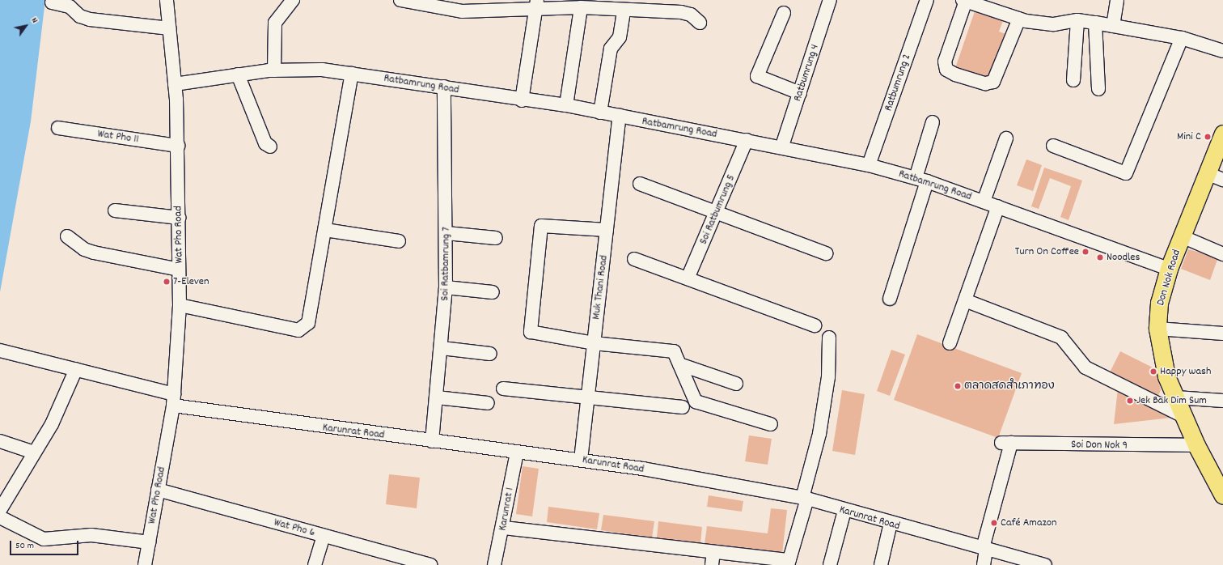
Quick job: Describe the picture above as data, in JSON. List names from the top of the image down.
{
  "streets": {
    "main road": ["Don Nok Road"],
    "street": [
      "Ratbumrung 4",
      "Ratbumrung 2",
      "Ratbamrung Road",
      "Wat Pho 11",
      "Soi Ratbumrung 5",
      "Wat Pho Road",
      "Soi Ratbamrung 7",
      "Muk Thani Road",
      "Karunrat Road",
      "Soi Don Nok 9",
      "Karunrat 1",
      "Wat Pho 6"
    ]
  },
  "crossings": [
    ["Ratbumrung 4", "Ratbamrung Road"],
    ["Ratbumrung 2", "Ratbamrung Road"],
    ["Ratbamrung Road", "Soi Ratbumrung 5"],
    ["Ratbamrung Road", "Wat Pho Road"],
    ["Ratbamrung Road", "Soi Ratbamrung 7"],
    ["Ratbamrung Road", "Don Nok Road"],
    ["Ratbamrung Road", "Muk Thani Road"],
    ["Wat Pho 11", "Wat Pho Road"],
    ["Wat Pho Road", "Karunrat Road"],
    ["Wat Pho Road", "Wat Pho 6"],
    ["Soi Ratbamrung 7", "Karunrat Road"],
    ["Don Nok Road", "Soi Don Nok 9"],
    ["Muk Thani Road", "Karunrat Road"],
    ["Karunrat Road", "Soi Don Nok 9"],
    ["Karunrat Road", "Karunrat 1"]
  ],
  "places": [
    "Mini C",
    "Turn On Coffee",
    "Noodles",
    "7-Eleven",
    "Happy wash",
    "ตลาดสดสำเภาทอง",
    "Jek Bak Dim Sum",
    "Café Amazon"
  ],
  "scale_bar": "50 m",
  "north": "top right"
}
